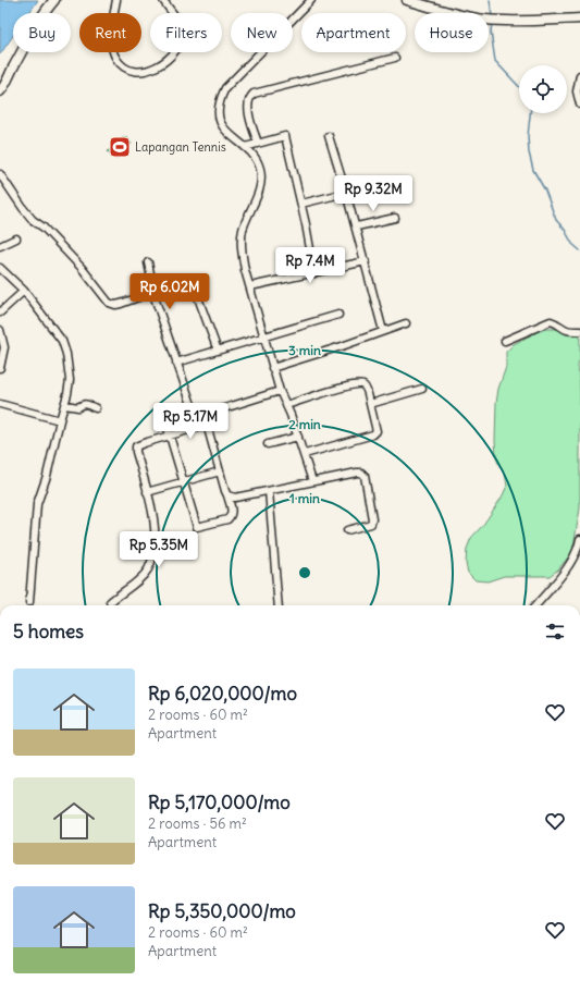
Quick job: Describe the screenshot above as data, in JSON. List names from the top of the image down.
{
  "places": {
    "sports": ["Lapangan Tennis"]
  },
  "page": {
    "chip": [
      "Buy",
      "Rent",
      "Filters",
      "New",
      "Apartment",
      "House"
    ],
    "price": [
      "Rp 9.32M",
      "Rp 7.4M",
      "Rp 6.02M",
      "Rp 5.17M",
      "Rp 5.35M"
    ],
    "heading": "5 homes",
    "list": [
      {
        "name": "Rp 6,020,000/mo",
        "note": "2 rooms · 60 m² · Apartment"
      },
      {
        "name": "Rp 5,170,000/mo",
        "note": "2 rooms · 56 m² · Apartment"
      },
      {
        "name": "Rp 5,350,000/mo",
        "note": "2 rooms · 60 m² · Apartment"
      }
    ]
  },
  "rings": ["3 min", "2 min", "1 min"]
}
